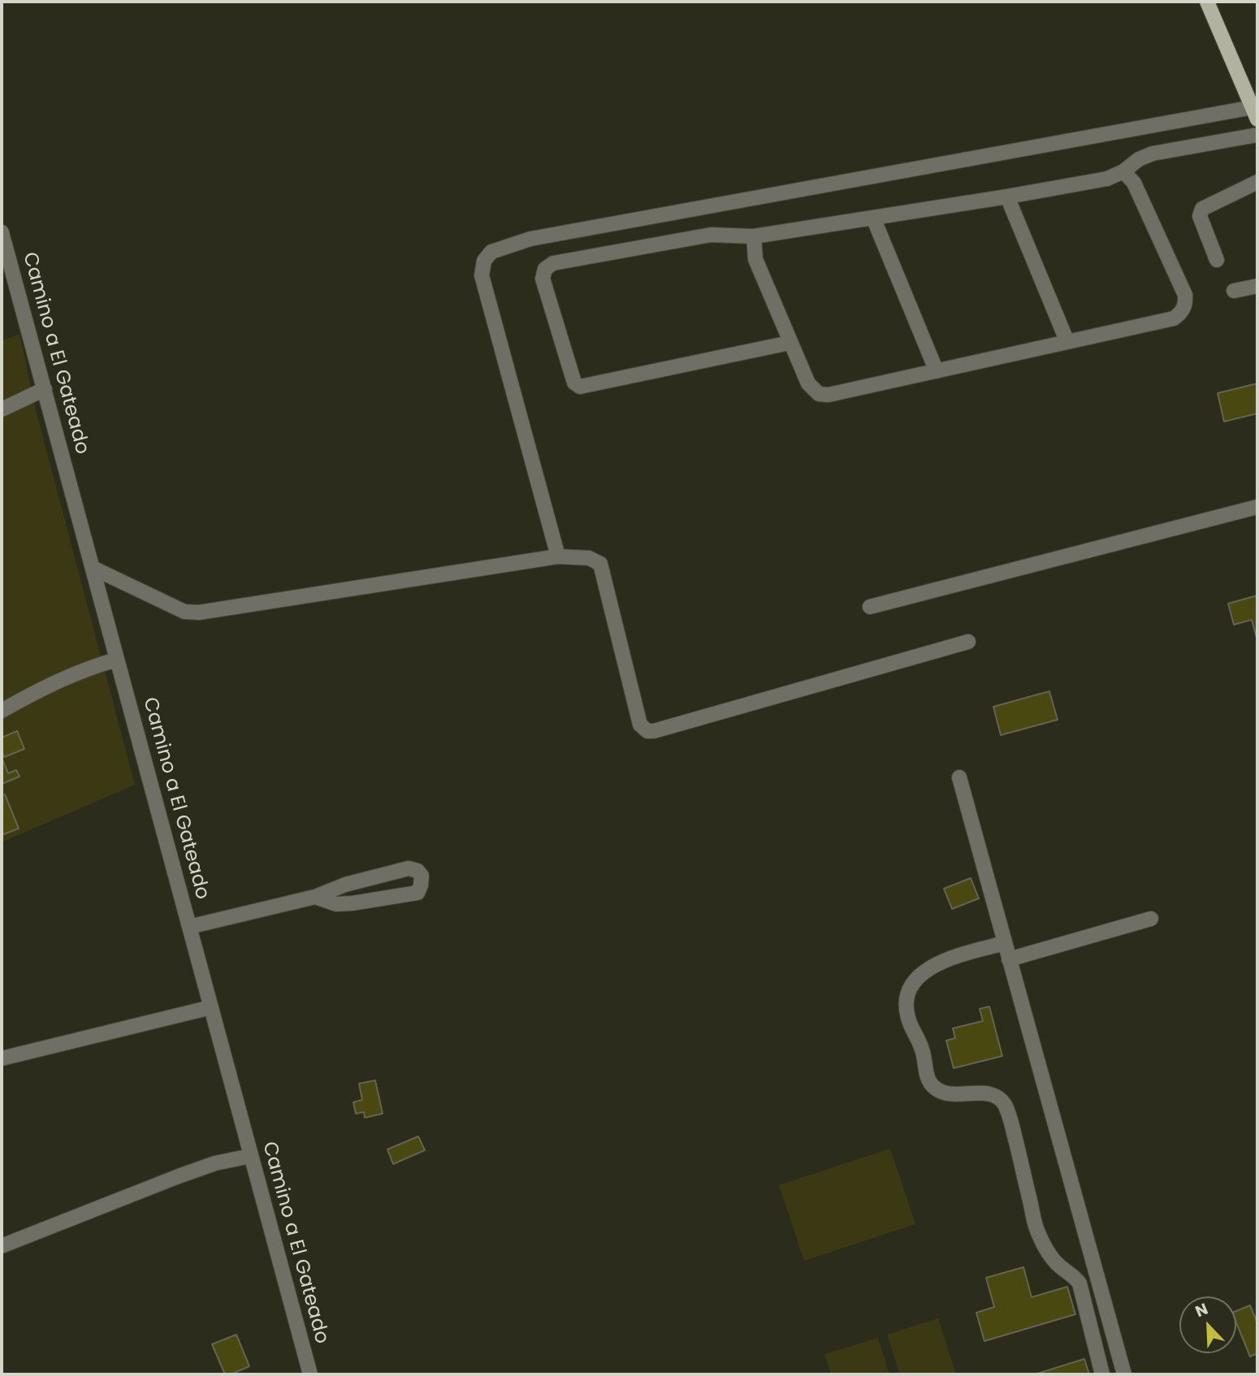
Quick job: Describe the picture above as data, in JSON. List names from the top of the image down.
{
  "streets": {
    "street": ["Camino a El Gateado"]
  },
  "north": "top left"
}
